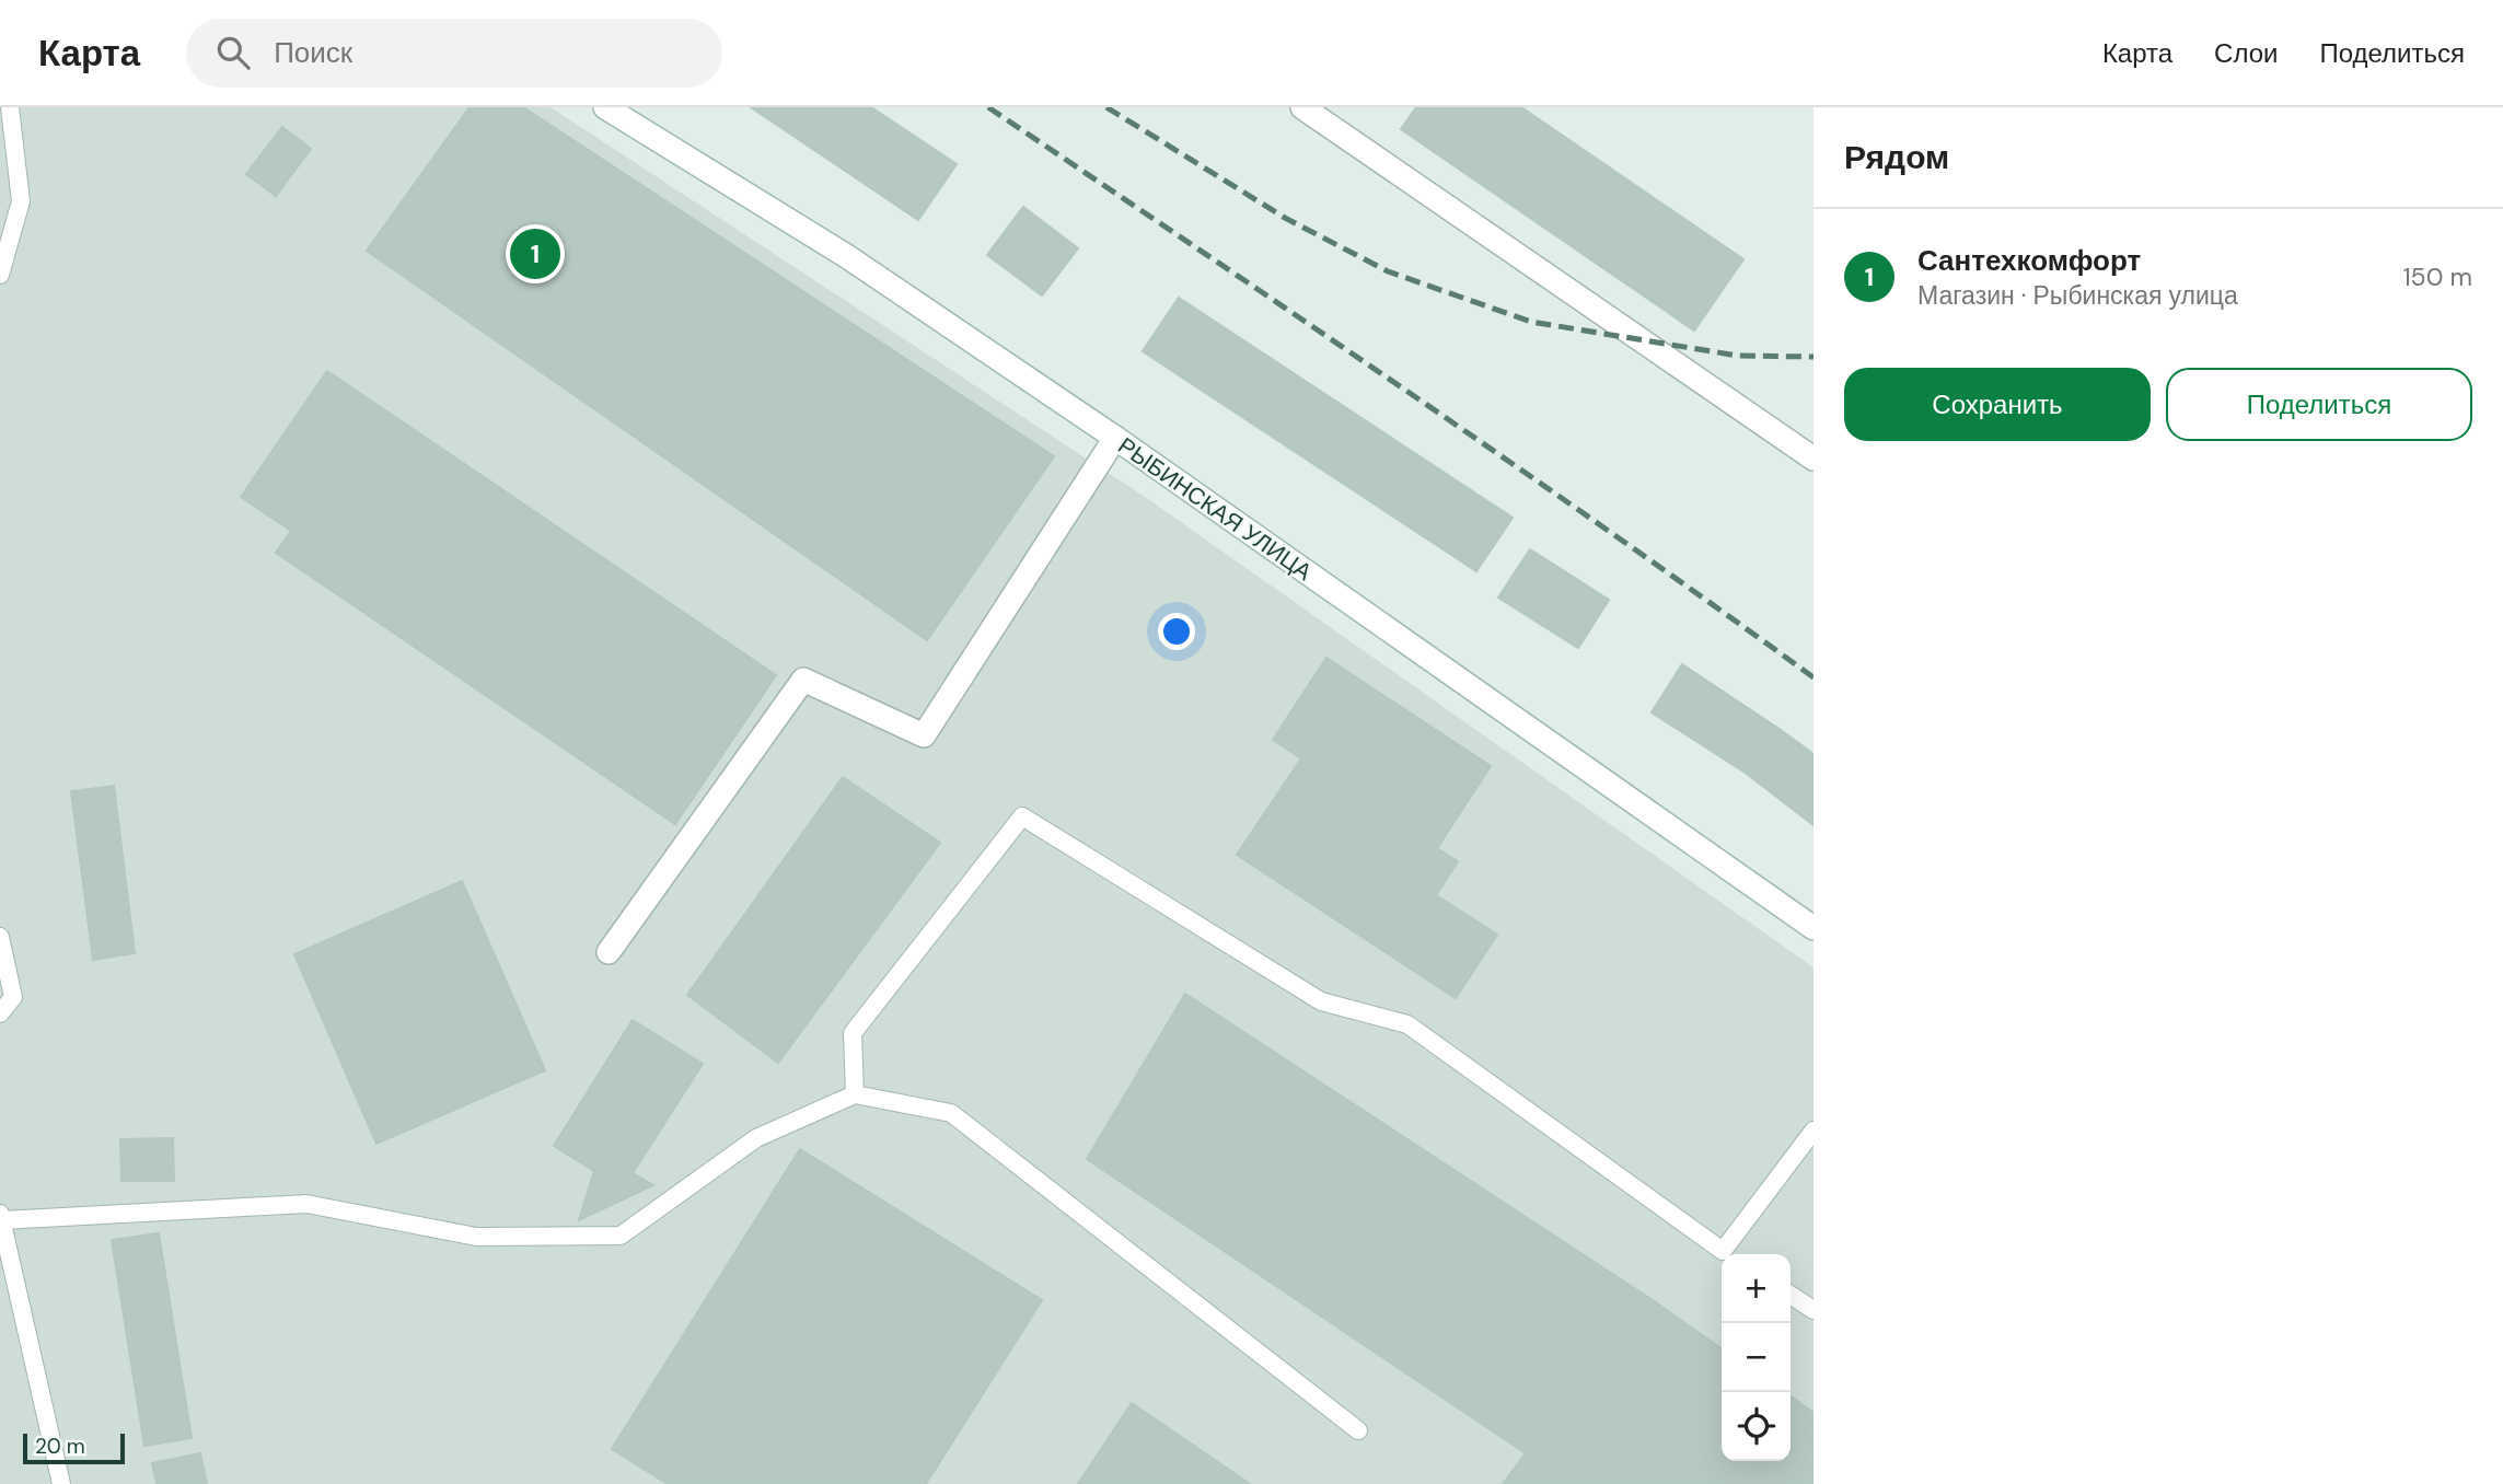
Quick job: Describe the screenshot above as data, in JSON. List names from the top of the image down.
{
  "streets": {
    "main road": ["РЫБИНСКАЯ УЛИЦА"]
  },
  "scale_bar": "20 m",
  "page": {
    "header": "Карта",
    "search": "Поиск",
    "nav": ["Карта", "Слои", "Поделиться"],
    "heading": "Рядом",
    "list": [
      {
        "mark": "1",
        "name": "Сантехкомфорт",
        "note": "Магазин · Рыбинская улица",
        "value": "150 m"
      }
    ],
    "pins": "1",
    "buttons": ["Сохранить", "Поделиться"],
    "map_buttons": ["+", "−"],
    "scale": "20 m"
  }
}
